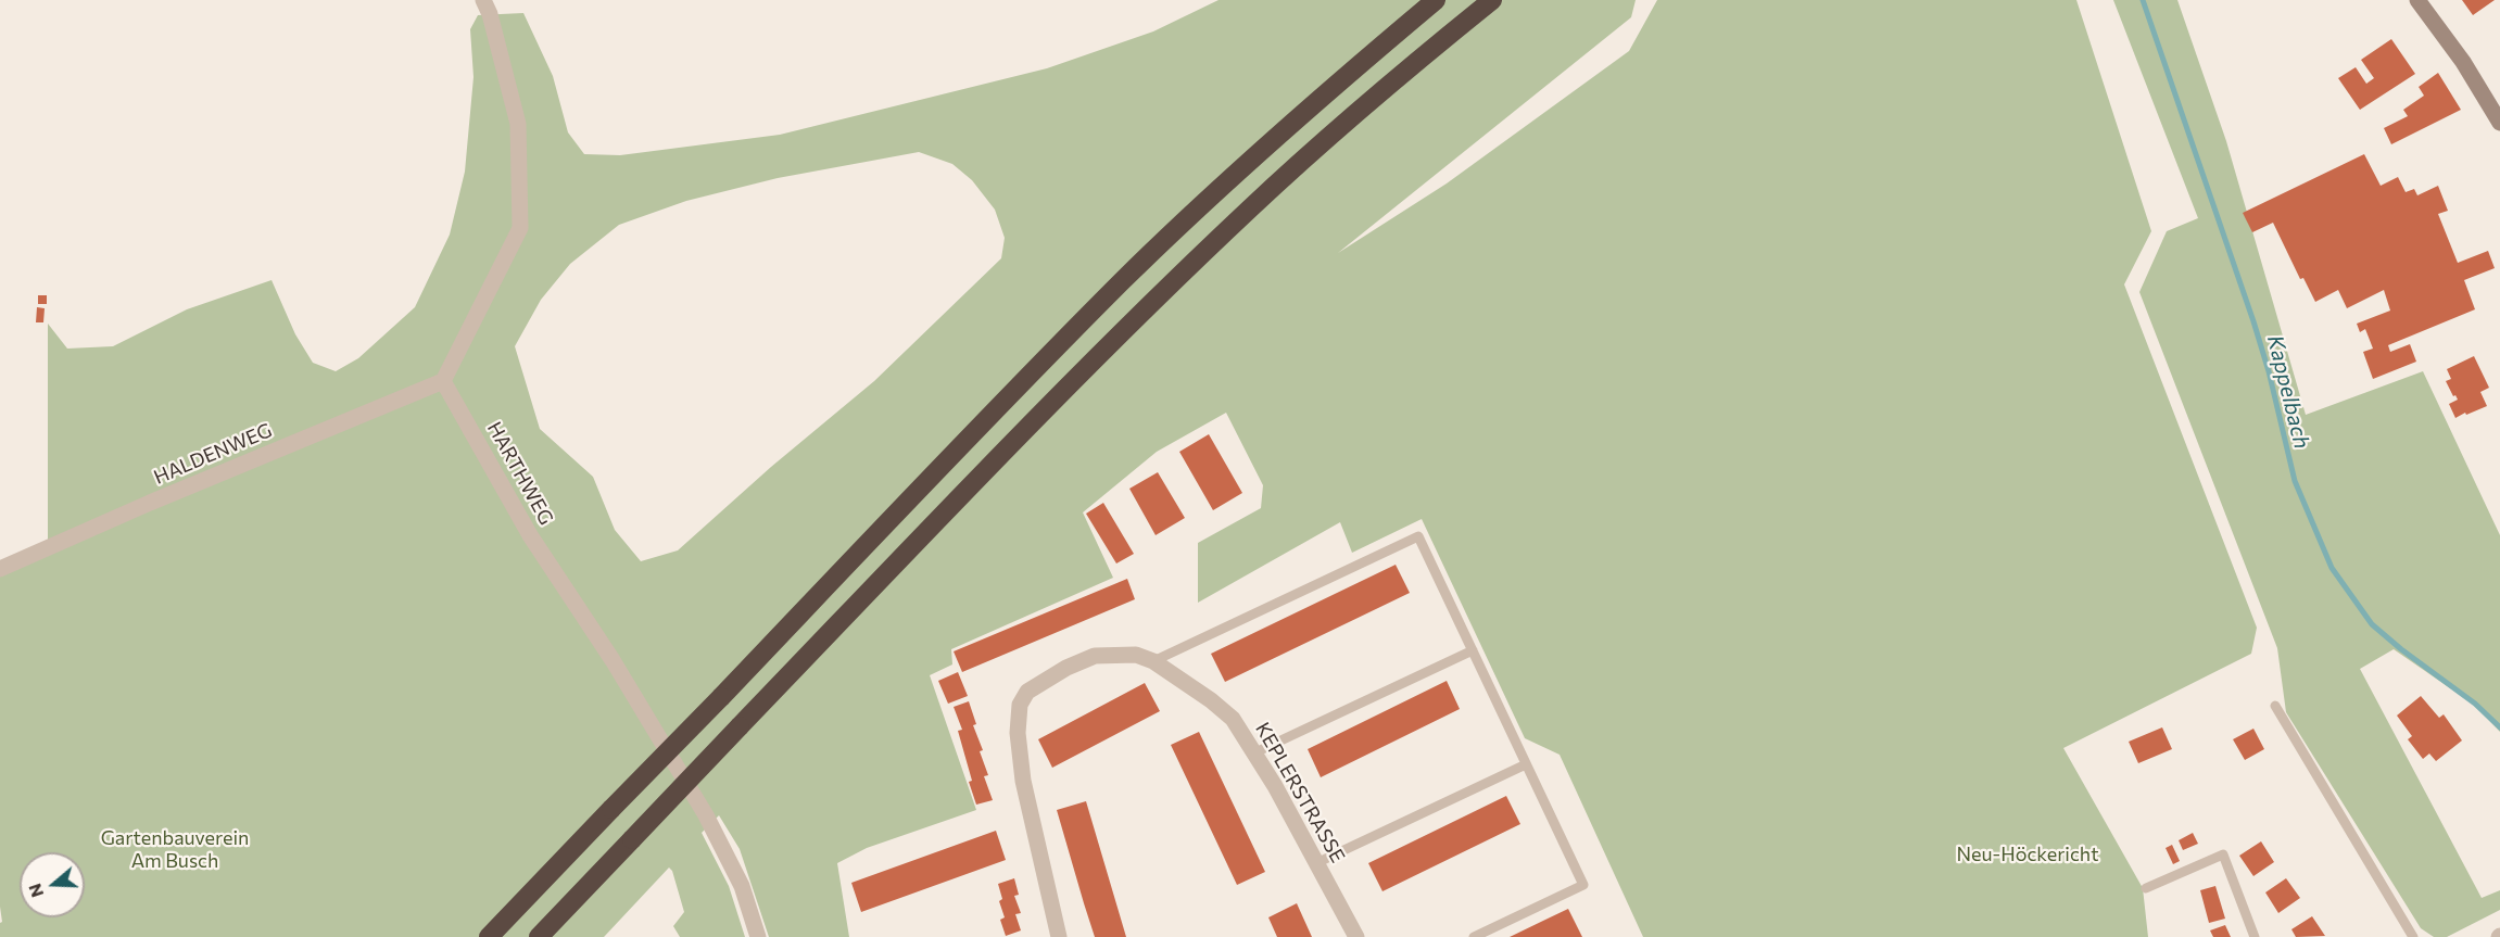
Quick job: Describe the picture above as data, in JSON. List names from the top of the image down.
{
  "streets": {
    "street": ["HALDENWEG", "HARTHWEG", "KEPLERSTRASSE"]
  },
  "crossings": [
    ["HALDENWEG", "HARTHWEG"]
  ],
  "water": ["Kappelbach"],
  "parks": ["Gartenbauverein Am Busch", "Neu-Höckericht"],
  "north": "left"
}
